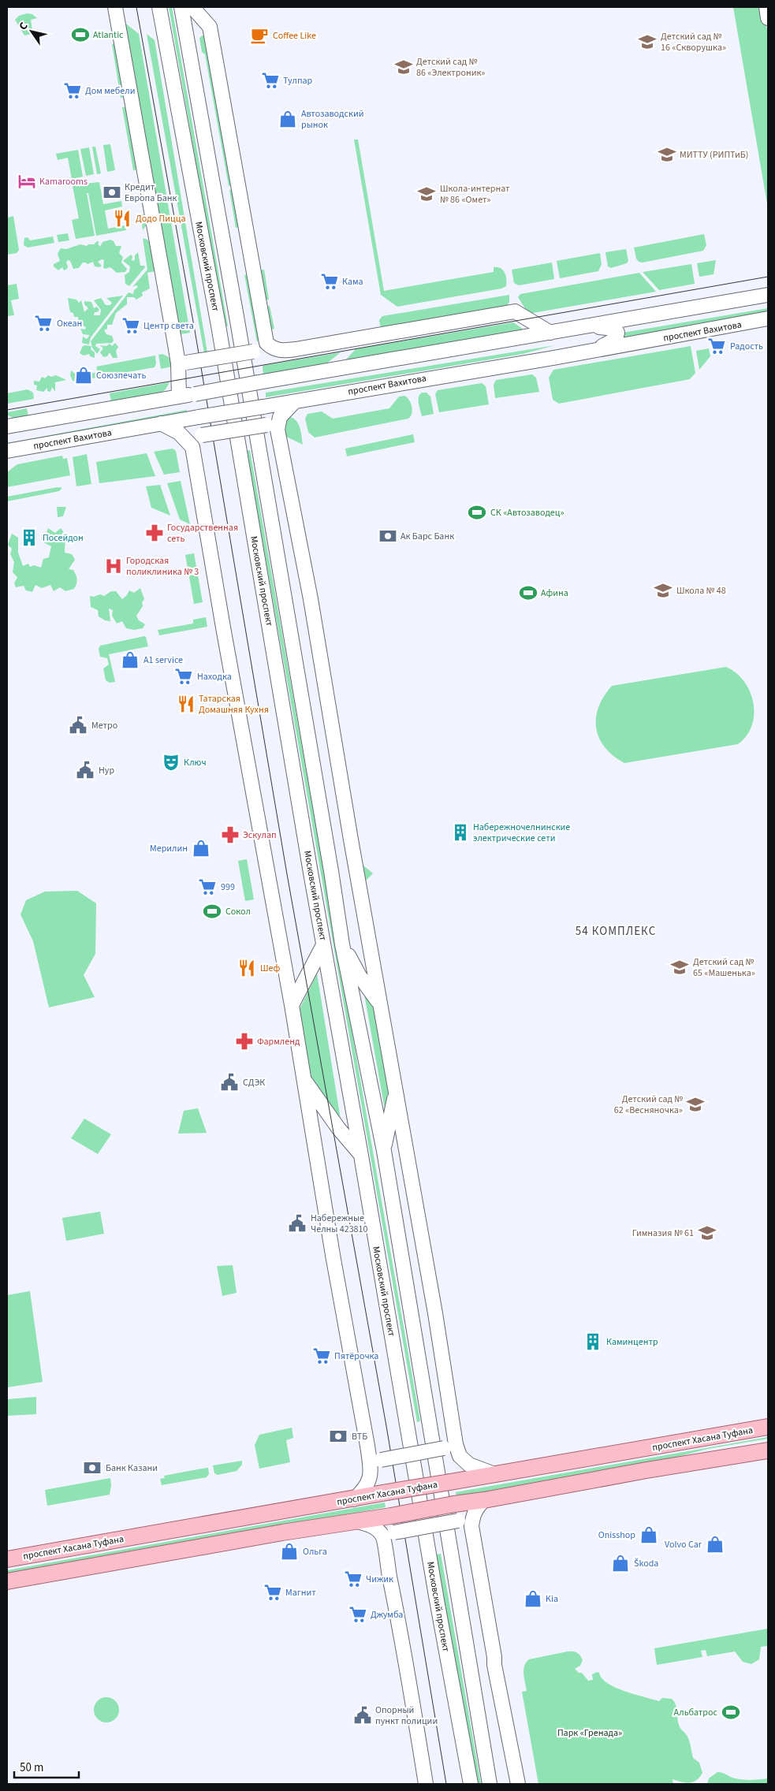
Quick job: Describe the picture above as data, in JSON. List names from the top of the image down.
{
  "streets": {
    "main road": ["Московский проспект", "проспект Вахитова", "проспект Хасана Туфана"]
  },
  "districts": ["54 КОМПЛЕКС"],
  "parks": ["Парк «Гренада»"],
  "places": {
    "sports": [
      "Atlantic",
      "СК «Автозаводец»",
      "Афина",
      "Сокол",
      "Альбатрос"
    ],
    "cafe": ["Coffee Like"],
    "school or university": [
      "Детский сад № 16 «Скворушка»",
      "Детский сад № 86 «Электроник»",
      "МИТТУ (РИПТиБ)",
      "Школа-интернат № 86 «Омет»",
      "Школа № 48",
      "Детский сад № 65 «Машенька»",
      "Детский сад № 62 «Весняночка»",
      "Гимназия № 61"
    ],
    "supermarket": [
      "Тулпар",
      "Дом мебели",
      "Кама",
      "Океан",
      "Центр света",
      "Радость",
      "Находка",
      "999",
      "Пятёрочка",
      "Чижик",
      "Магнит",
      "Джумба"
    ],
    "shop": [
      "Автозаводский рынок",
      "Союзпечать",
      "A1 service",
      "Мерилин",
      "Onisshop",
      "Volvo Car",
      "Ольга",
      "Škoda",
      "Kia"
    ],
    "hotel": ["Kamarooms"],
    "bank": [
      "Кредит Европа Банк",
      "Ак Барс Банк",
      "ВТБ",
      "Банк Казани"
    ],
    "restaurant": ["Додо Пицца", "Татарская Домашняя Кухня", "Шеф"],
    "pharmacy": ["Государственная сеть", "Эскулап", "Фармленд"],
    "building": ["Посейдон", "Набережночелнинские электрические сети", "Каминцентр"],
    "hospital": ["Городская поликлиника № 3"],
    "public building": [
      "Метро",
      "Нур",
      "СДЭК",
      "Набережные Челны 423810",
      "Опорный пункт полиции"
    ],
    "theatre": ["Ключ"]
  },
  "scale_bar": "50 m",
  "north": "top left"
}
